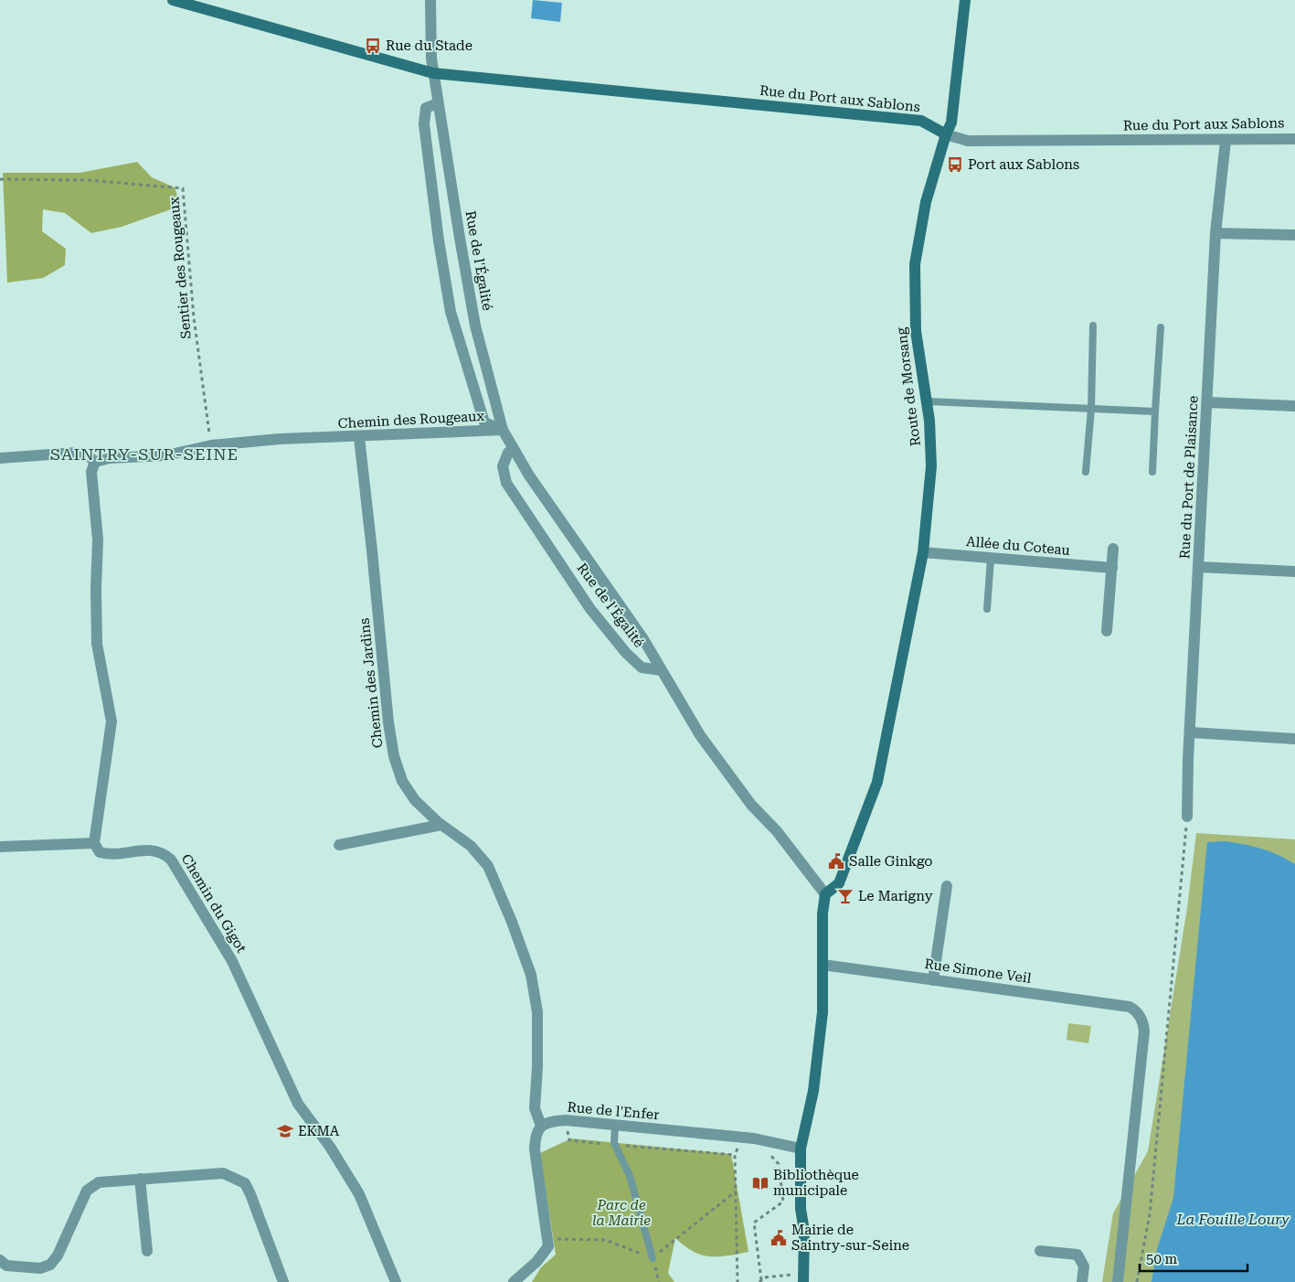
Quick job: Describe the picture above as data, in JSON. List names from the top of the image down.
{
  "streets": {
    "street": [
      "Rue du Port aux Sablons",
      "Rue de l'Égalité",
      "Route de Morsang",
      "Chemin des Rougeaux",
      "Rue du Port de Plaisance",
      "Allée du Coteau",
      "Chemin des Jardins",
      "Chemin du Gigot",
      "Rue Simone Veil",
      "Rue de l'Enfer"
    ],
    "path": ["Sentier des Rougeaux"]
  },
  "crossings": [
    ["Rue du Port aux Sablons", "Rue de l'Égalité"],
    ["Rue du Port aux Sablons", "Route de Morsang"],
    ["Rue du Port aux Sablons", "Rue du Port de Plaisance"],
    ["Rue de l'Égalité", "Route de Morsang"],
    ["Rue de l'Égalité", "Chemin des Rougeaux"],
    ["Sentier des Rougeaux", "Chemin des Rougeaux"],
    ["Route de Morsang", "Allée du Coteau"],
    ["Chemin des Rougeaux", "Chemin des Jardins"],
    ["Chemin des Jardins", "Rue de l'Enfer"]
  ],
  "districts": ["SAINTRY-SUR-SEINE"],
  "water": ["La Fouille Loury"],
  "parks": ["Parc de la Mairie"],
  "places": {
    "bus stop": ["Rue du Stade", "Port aux Sablons"],
    "public building": ["Salle Ginkgo", "Mairie de Saintry-sur-Seine"],
    "bar": ["Le Marigny"],
    "school or university": ["EKMA"],
    "library": ["Bibliothèque municipale"]
  },
  "scale_bar": "50 m"
}
